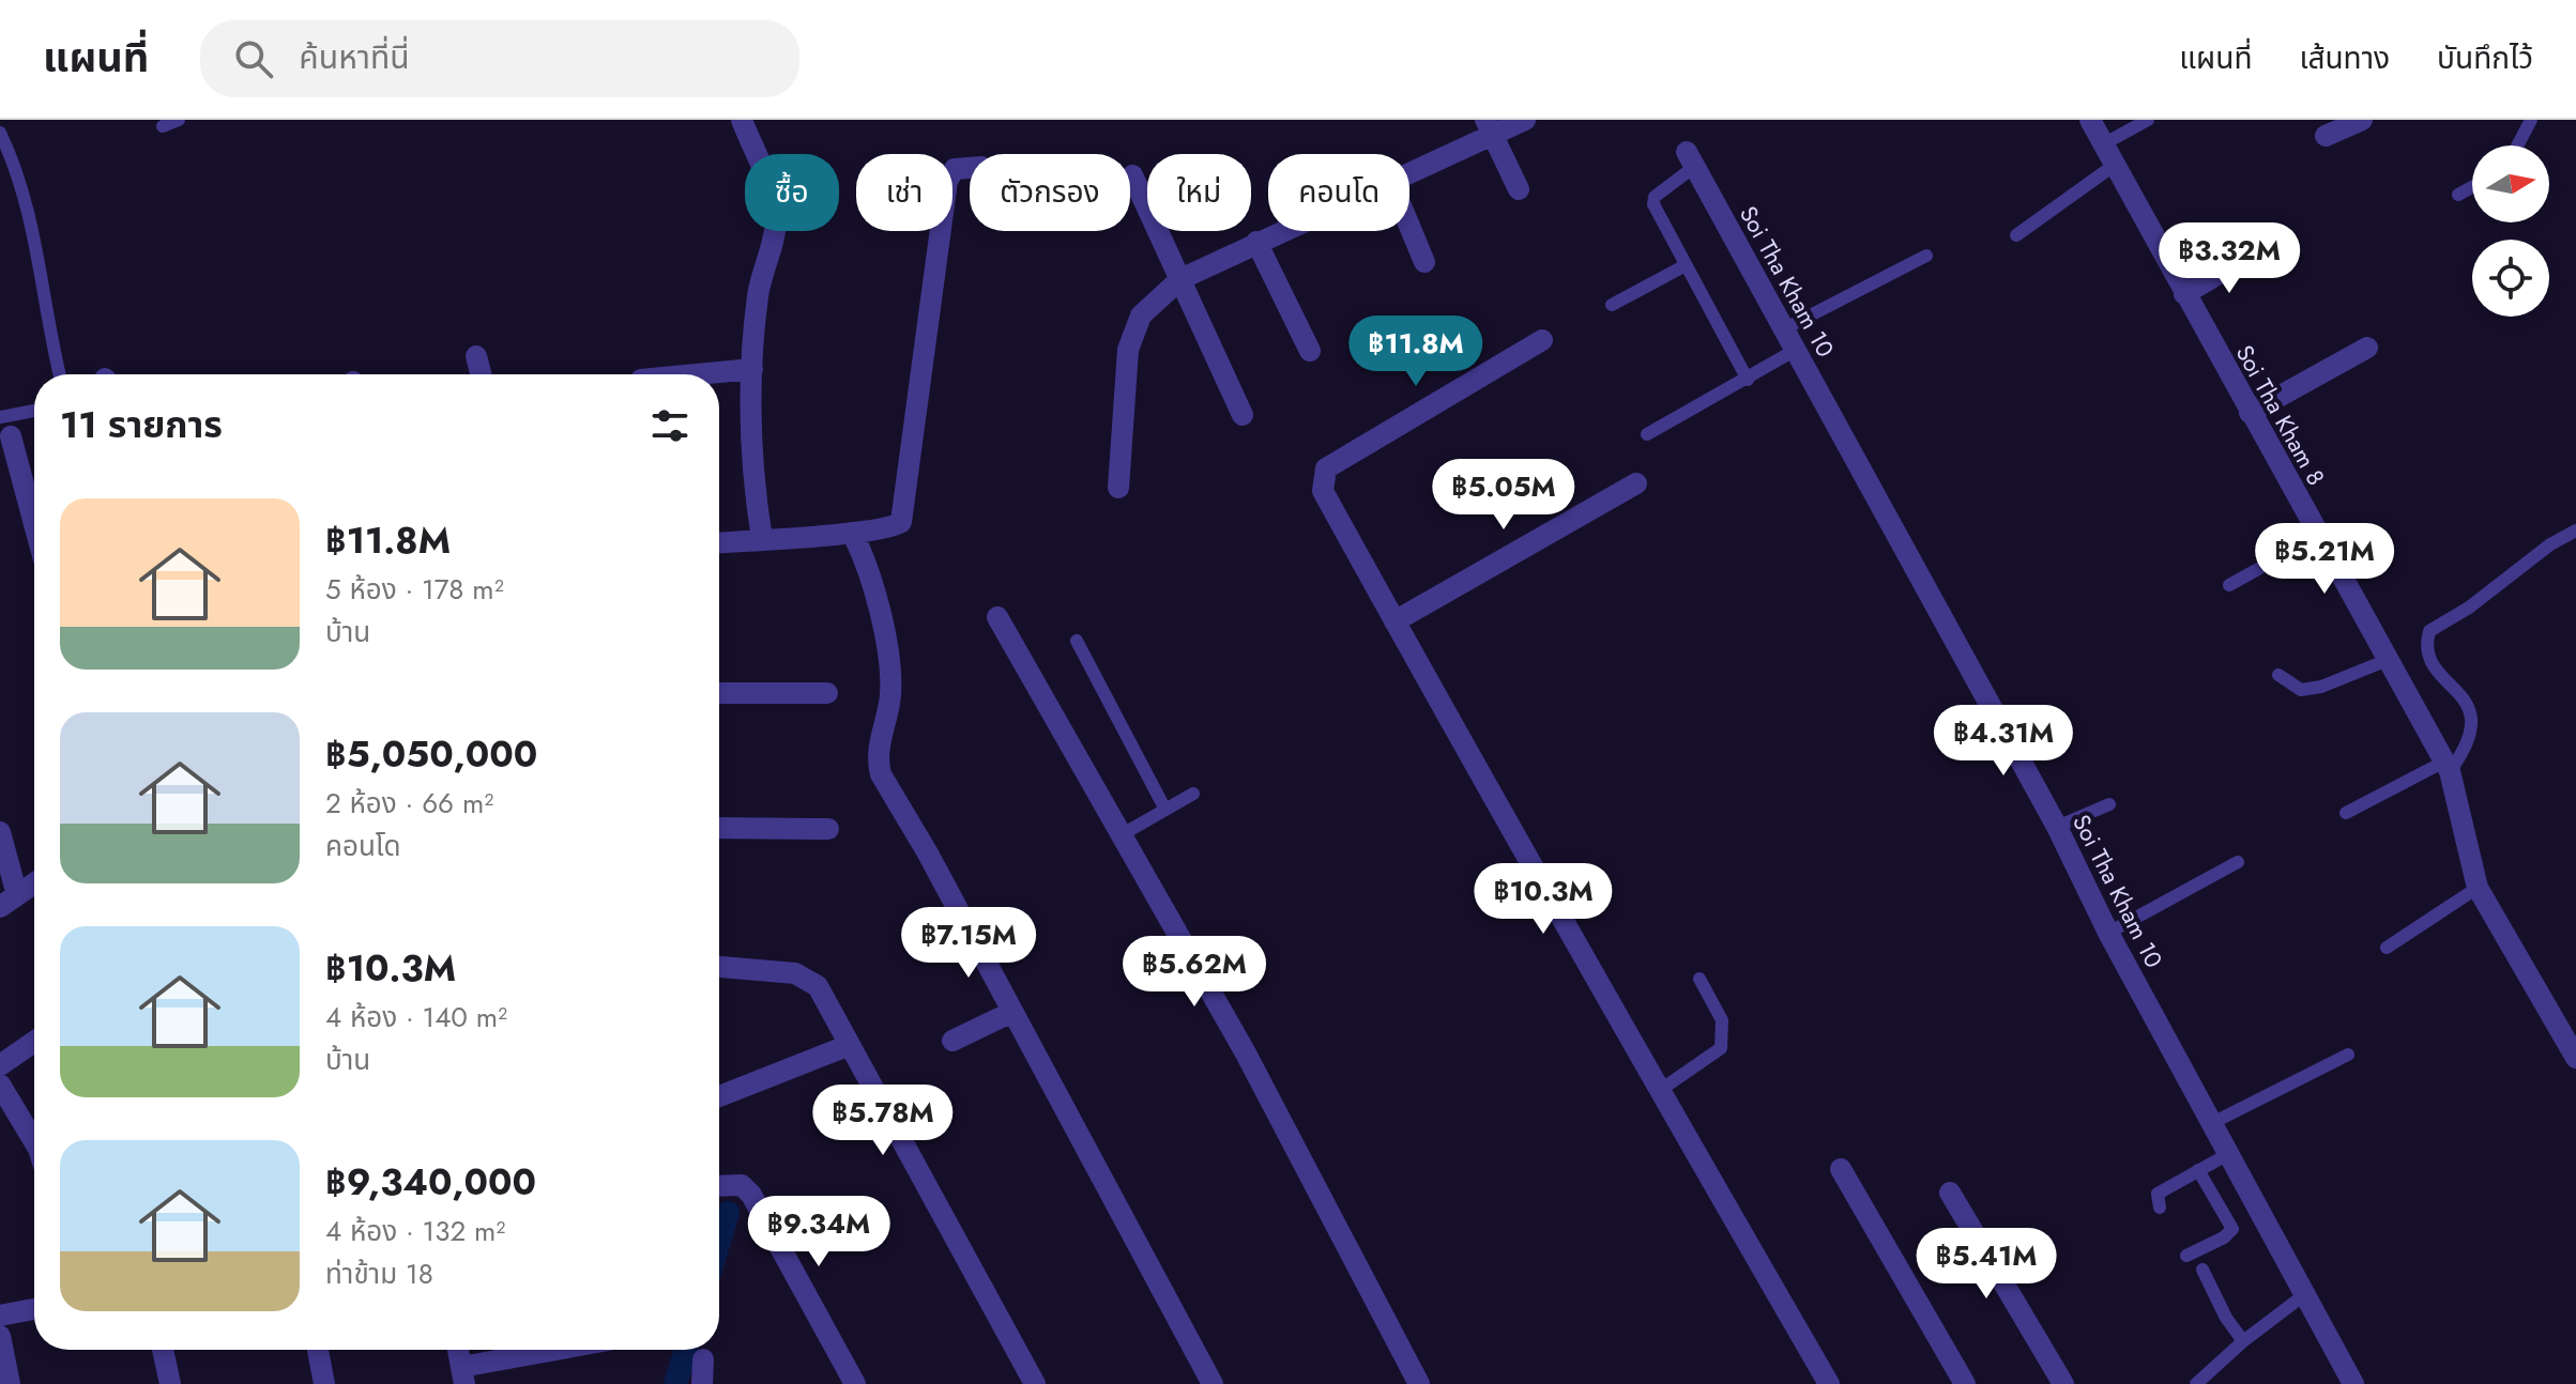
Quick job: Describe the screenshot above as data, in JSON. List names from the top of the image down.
{
  "streets": {
    "street": ["Soi Tha Kham 10", "Soi Tha Kham 8"]
  },
  "north": "right",
  "page": {
    "header": "แผนที่",
    "search": "ค้นหาที่นี่",
    "nav": ["แผนที่", "เส้นทาง", "บันทึกไว้"],
    "chip": [
      "ซื้อ",
      "เช่า",
      "ตัวกรอง",
      "ใหม่",
      "คอนโด"
    ],
    "price": [
      "฿3.32M",
      "฿11.8M",
      "฿5.05M",
      "฿5.21M",
      "฿4.31M",
      "฿10.3M",
      "฿7.15M",
      "฿5.62M",
      "฿5.78M",
      "฿9.34M",
      "฿5.41M"
    ],
    "heading": "11 รายการ",
    "list": [
      {
        "name": "฿11.8M",
        "note": "5 ห้อง · 178 m² · บ้าน"
      },
      {
        "name": "฿5,050,000",
        "note": "2 ห้อง · 66 m² · คอนโด"
      },
      {
        "name": "฿10.3M",
        "note": "4 ห้อง · 140 m² · บ้าน"
      },
      {
        "name": "฿9,340,000",
        "note": "4 ห้อง · 132 m² · ท่าข้าม 18"
      }
    ]
  }
}
